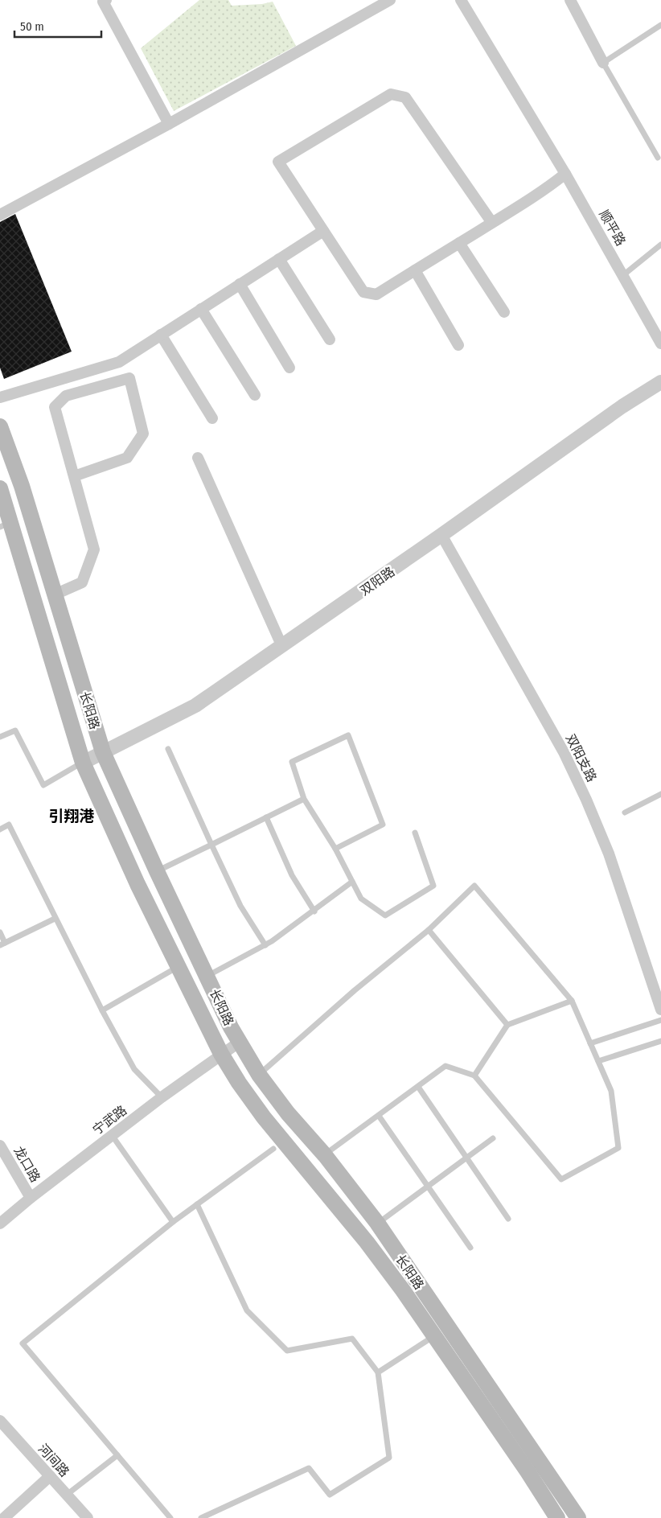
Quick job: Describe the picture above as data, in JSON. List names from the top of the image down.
{
  "streets": {
    "main road": ["长阳路"],
    "street": [
      "顺平路",
      "双阳路",
      "双阳支路",
      "宁武路",
      "龙口路",
      "河间路"
    ]
  },
  "crossings": [
    ["双阳路", "长阳路"],
    ["双阳路", "双阳支路"],
    ["长阳路", "宁武路"],
    ["宁武路", "龙口路"]
  ],
  "districts": ["引翔港"],
  "scale_bar": "50 m"
}
